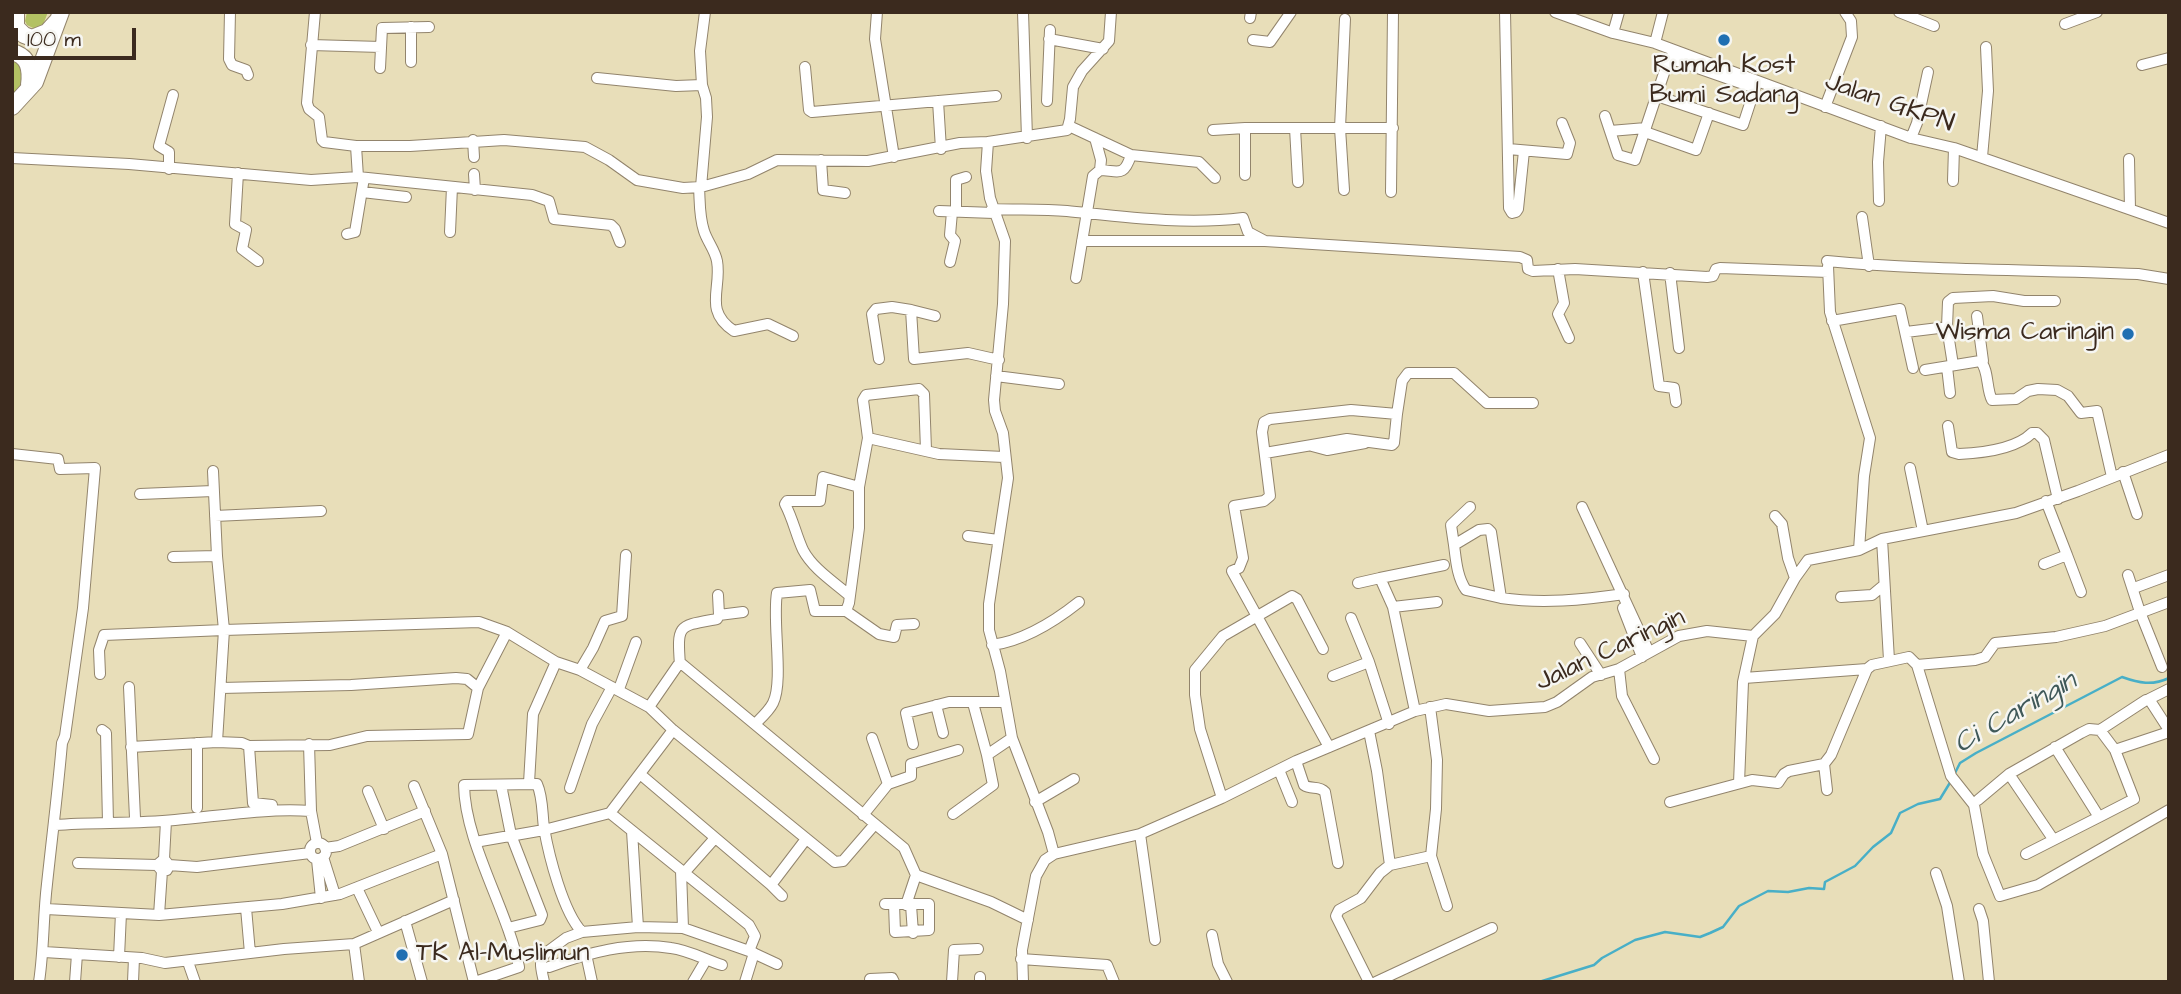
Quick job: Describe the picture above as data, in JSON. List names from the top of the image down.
{
  "streets": {
    "street": ["Jalan GKPN", "Jalan Caringin"]
  },
  "water": ["Ci Caringin"],
  "places": ["Rumah Kost Bumi Sadang", "Wisma Caringin", "TK Al-Muslimun"],
  "scale_bar": "100 m"
}
